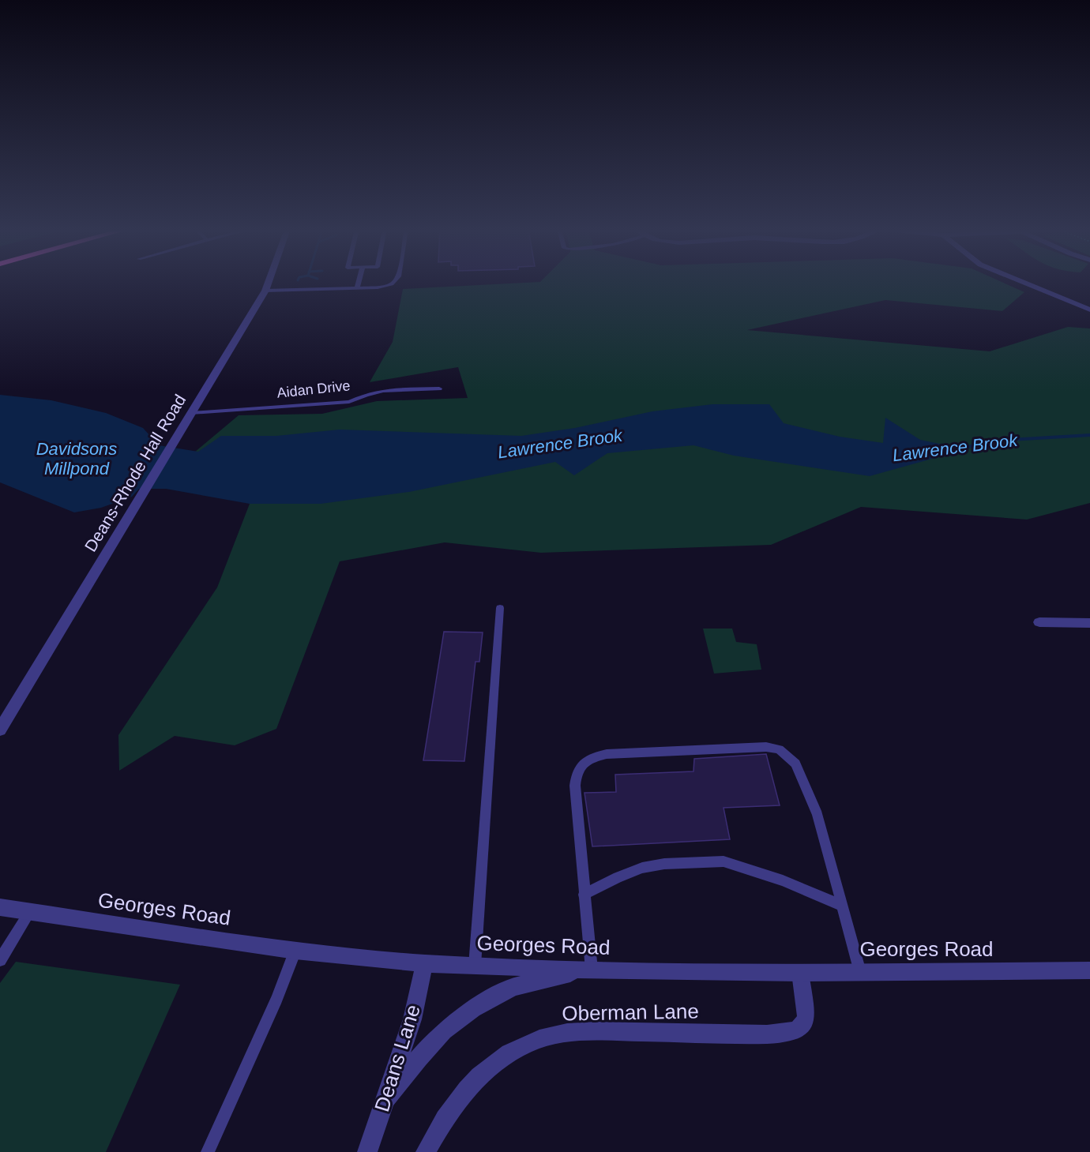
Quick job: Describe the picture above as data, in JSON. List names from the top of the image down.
{
  "streets": {
    "street": [
      "Deans-Rhode Hall Road",
      "Georges Road",
      "Oberman Lane",
      "Deans Lane"
    ],
    "lane": ["Aidan Drive"]
  },
  "crossings": [
    ["Aidan Drive", "Deans-Rhode Hall Road"],
    ["Georges Road", "Oberman Lane"],
    ["Georges Road", "Deans Lane"]
  ],
  "water": ["Lawrence Brook", "Davidsons Millpond"]
}
